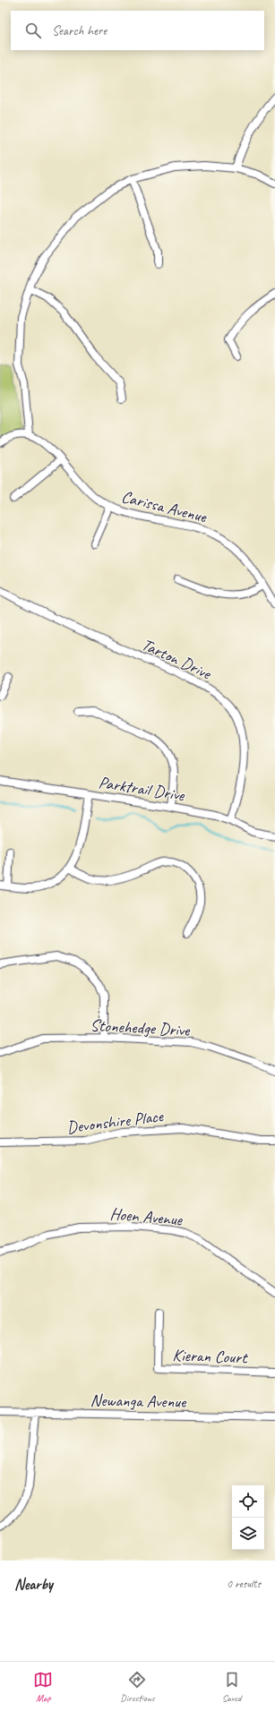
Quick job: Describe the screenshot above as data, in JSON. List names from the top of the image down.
{
  "streets": {
    "street": [
      "Carissa Avenue",
      "Tarton Drive",
      "Parktrail Drive",
      "Stonehedge Drive",
      "Devonshire Place",
      "Hoen Avenue",
      "Kieran Court",
      "Newanga Avenue"
    ]
  },
  "crossings": [
    ["Tarton Drive", "Parktrail Drive"]
  ],
  "page": {
    "search": "Search here",
    "heading": ["Nearby", "0 results"],
    "nav": ["Map", "Directions", "Saved"]
  }
}
